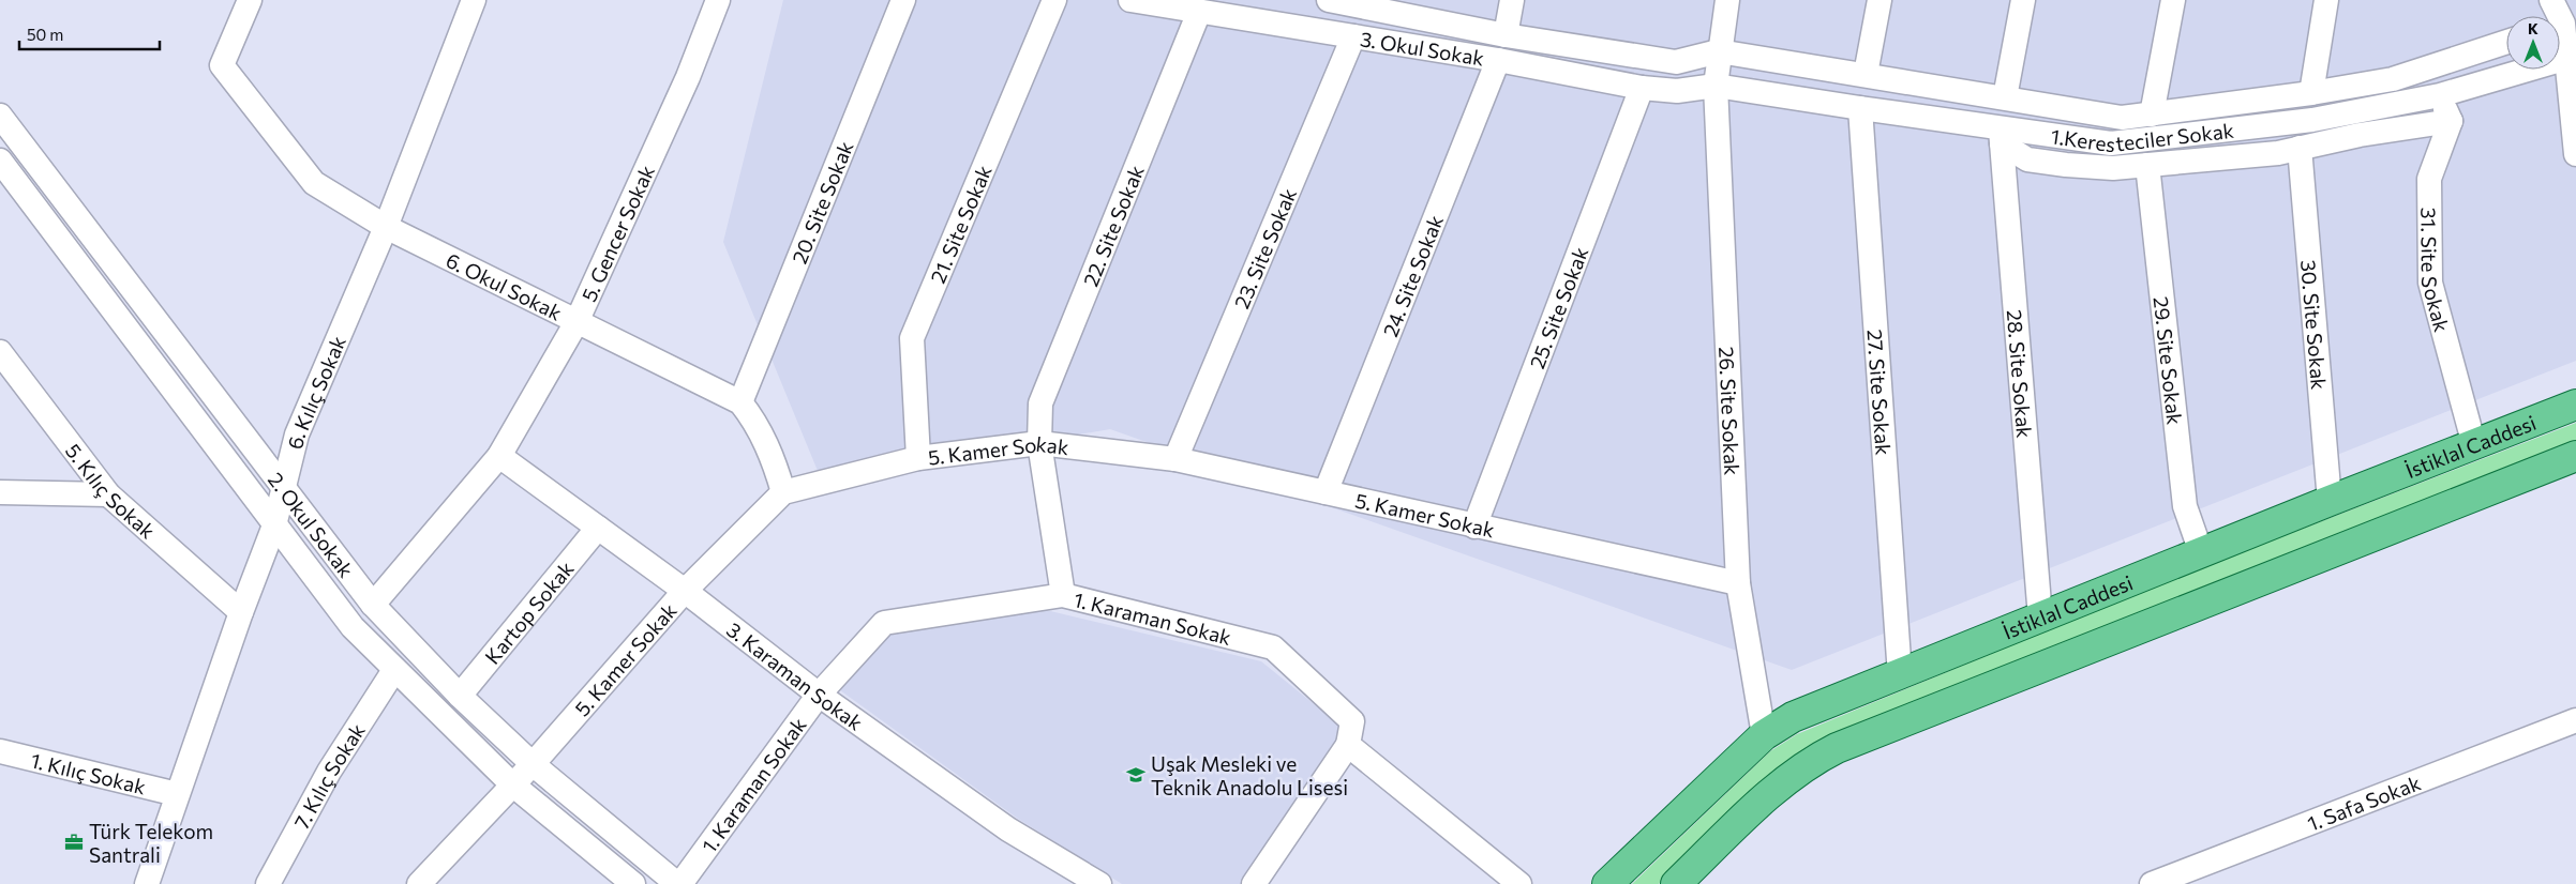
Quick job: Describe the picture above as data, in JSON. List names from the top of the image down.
{
  "streets": {
    "main road": ["İstiklal Caddesi"],
    "street": [
      "3. Okul Sokak",
      "1.Keresteciler Sokak",
      "20. Site Sokak",
      "21. Site Sokak",
      "22. Site Sokak",
      "5. Gencer Sokak",
      "23. Site Sokak",
      "31. Site Sokak",
      "24. Site Sokak",
      "6. Okul Sokak",
      "25. Site Sokak",
      "30. Site Sokak",
      "29. Site Sokak",
      "28. Site Sokak",
      "27. Site Sokak",
      "6. Kılıç Sokak",
      "26. Site Sokak",
      "5. Kamer Sokak",
      "5. Kılıç Sokak",
      "2. Okul Sokak",
      "Kartop Sokak",
      "1. Karaman Sokak",
      "3. Karaman Sokak",
      "1. Kılıç Sokak",
      "7. Kılıç Sokak",
      "1. Safa Sokak"
    ]
  },
  "crossings": [
    ["3. Okul Sokak", "1.Keresteciler Sokak"],
    ["3. Okul Sokak", "22. Site Sokak"],
    ["3. Okul Sokak", "23. Site Sokak"],
    ["3. Okul Sokak", "24. Site Sokak"],
    ["3. Okul Sokak", "25. Site Sokak"],
    ["3. Okul Sokak", "26. Site Sokak"],
    ["1.Keresteciler Sokak", "28. Site Sokak"],
    ["1.Keresteciler Sokak", "27. Site Sokak"],
    ["1.Keresteciler Sokak", "26. Site Sokak"],
    ["20. Site Sokak", "6. Okul Sokak"],
    ["21. Site Sokak", "5. Kamer Sokak"],
    ["22. Site Sokak", "5. Kamer Sokak"],
    ["22. Site Sokak", "1. Karaman Sokak"],
    ["5. Gencer Sokak", "6. Okul Sokak"],
    ["5. Gencer Sokak", "2. Okul Sokak"],
    ["5. Gencer Sokak", "3. Karaman Sokak"],
    ["23. Site Sokak", "5. Kamer Sokak"],
    ["31. Site Sokak", "İstiklal Caddesi"],
    ["24. Site Sokak", "5. Kamer Sokak"],
    ["6. Okul Sokak", "6. Kılıç Sokak"],
    ["6. Okul Sokak", "5. Kamer Sokak"],
    ["25. Site Sokak", "5. Kamer Sokak"],
    ["30. Site Sokak", "İstiklal Caddesi"],
    ["29. Site Sokak", "İstiklal Caddesi"],
    ["28. Site Sokak", "İstiklal Caddesi"],
    ["27. Site Sokak", "İstiklal Caddesi"],
    ["6. Kılıç Sokak", "5. Kılıç Sokak"],
    ["6. Kılıç Sokak", "2. Okul Sokak"],
    ["6. Kılıç Sokak", "1. Kılıç Sokak"],
    ["26. Site Sokak", "İstiklal Caddesi"],
    ["26. Site Sokak", "5. Kamer Sokak"],
    ["5. Kamer Sokak", "2. Okul Sokak"],
    ["5. Kamer Sokak", "3. Karaman Sokak"],
    ["2. Okul Sokak", "Kartop Sokak"],
    ["2. Okul Sokak", "1. Karaman Sokak"],
    ["2. Okul Sokak", "7. Kılıç Sokak"],
    ["Kartop Sokak", "3. Karaman Sokak"],
    ["1. Karaman Sokak", "3. Karaman Sokak"]
  ],
  "places": {
    "school or university": ["Uşak Mesleki ve Teknik Anadolu Lisesi"],
    "office": ["Türk Telekom Santrali"]
  },
  "scale_bar": "50 m",
  "north": "top"
}
